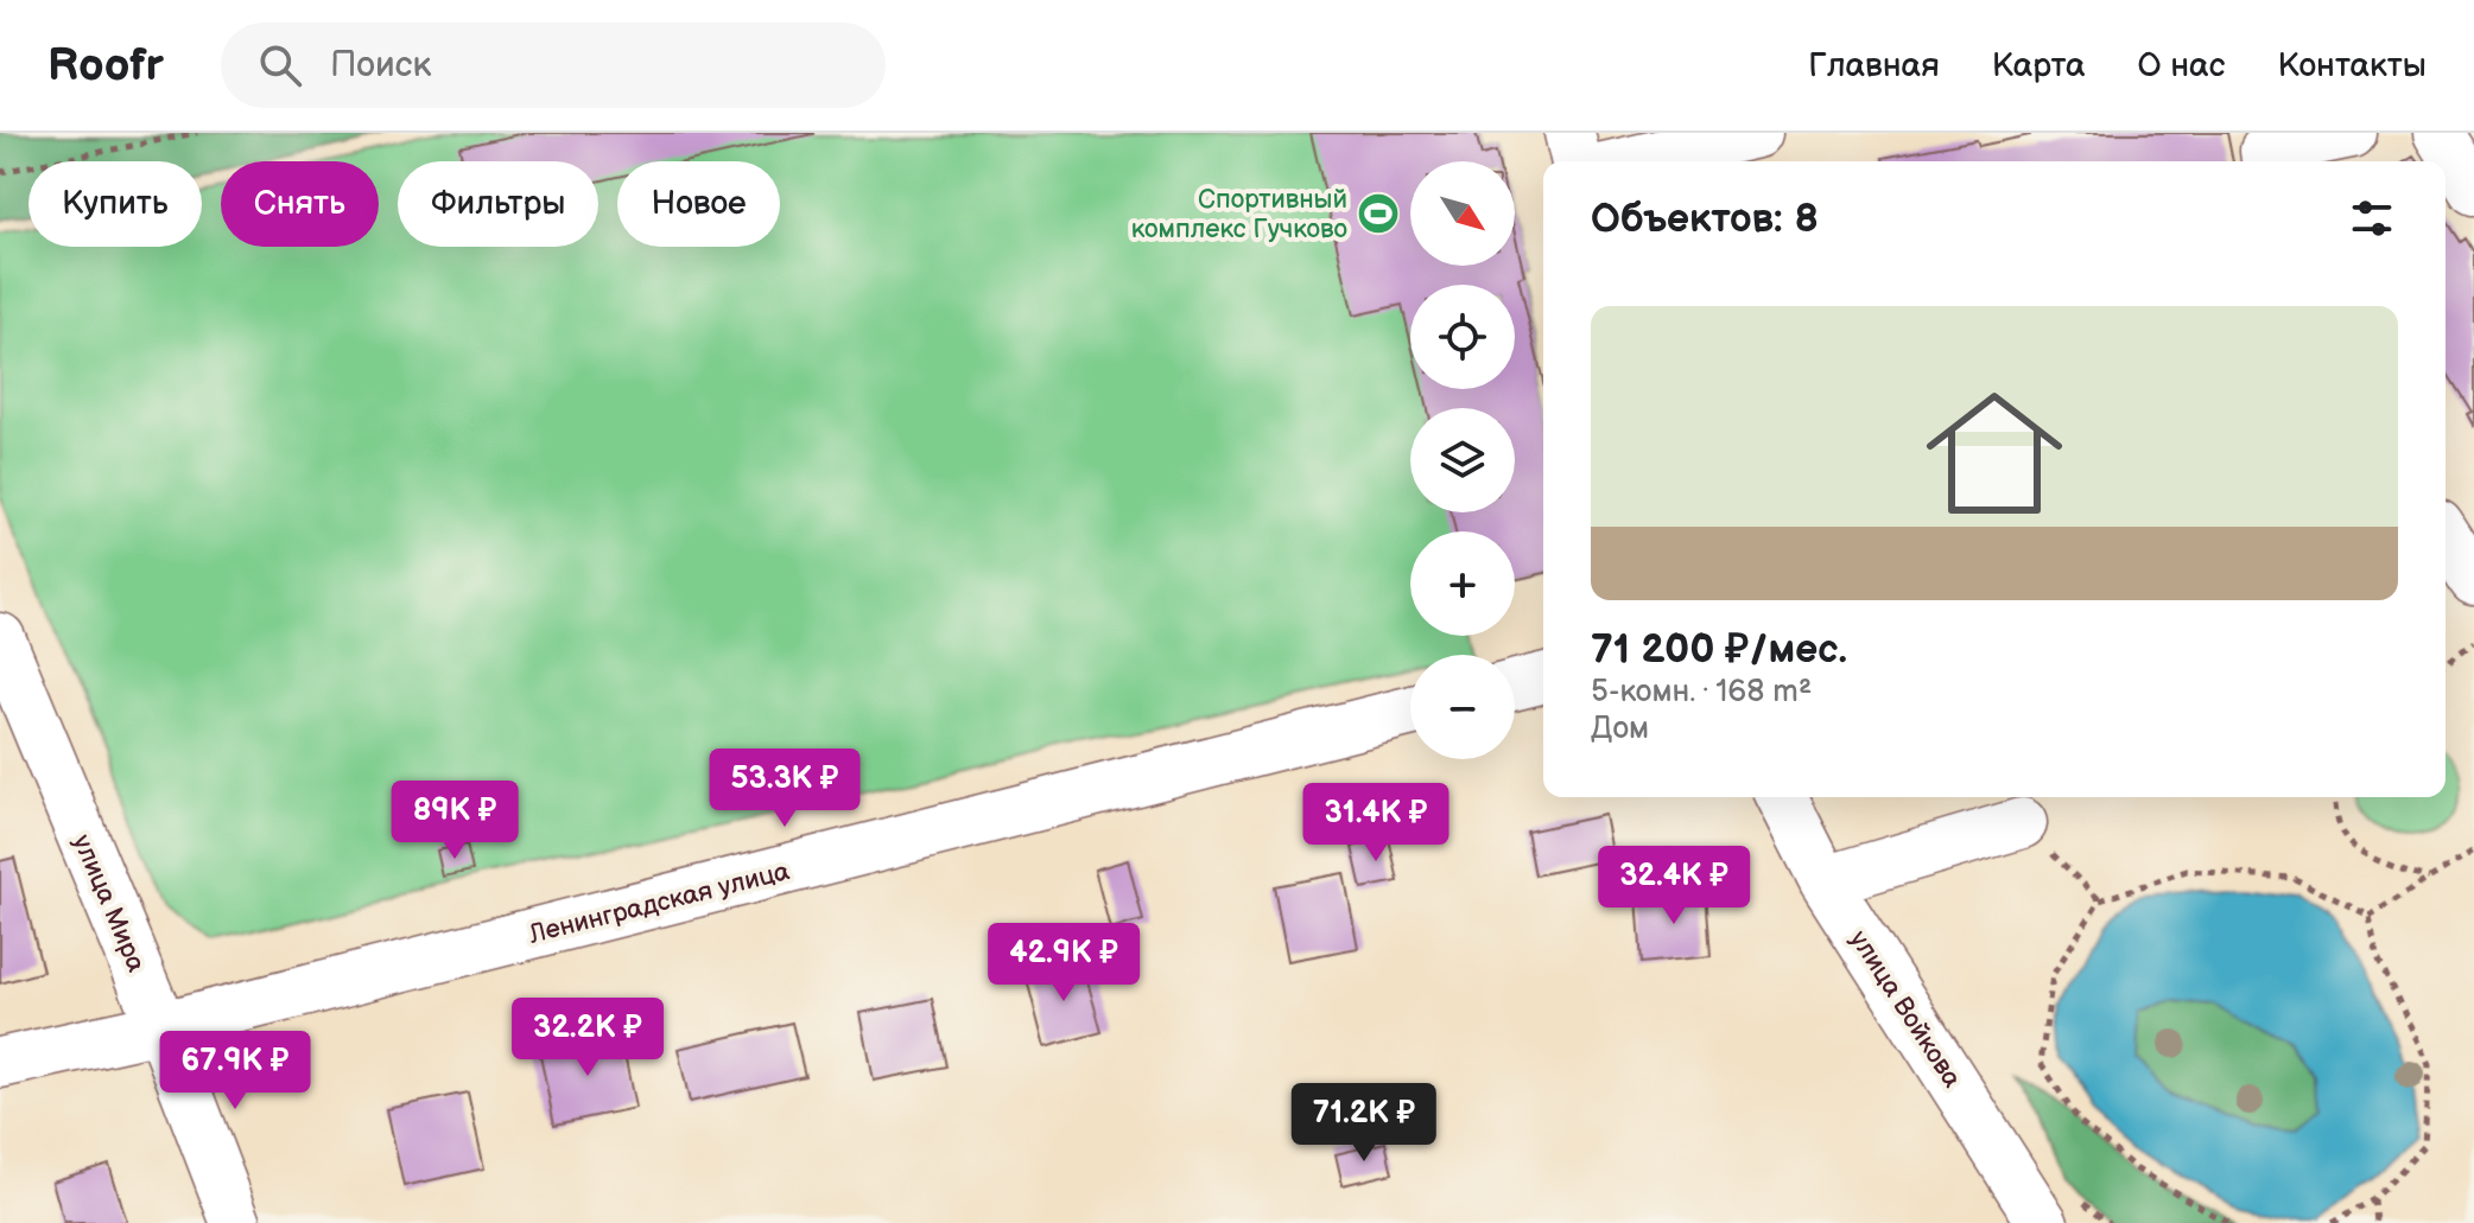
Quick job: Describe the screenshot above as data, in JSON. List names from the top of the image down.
{
  "streets": {
    "street": ["Ленинградская улица", "улица Мира", "улица Войкова"]
  },
  "crossings": [
    ["Ленинградская улица", "улица Мира"]
  ],
  "places": {
    "sports": ["Спортивный комплекс Гучково"]
  },
  "north": "bottom right",
  "page": {
    "header": "Roofr",
    "search": "Поиск",
    "nav": [
      "Главная",
      "Карта",
      "О нас",
      "Контакты"
    ],
    "map_buttons": ["+", "−"],
    "chip": [
      "Купить",
      "Снять",
      "Фильтры",
      "Новое"
    ],
    "heading": "Объектов: 8",
    "list": [
      {
        "name": "71 200 ₽/мес.",
        "note": "5-комн. · 168 m² · Дом"
      }
    ],
    "price": [
      "53.3K ₽",
      "89K ₽",
      "31.4K ₽",
      "32.4K ₽",
      "42.9K ₽",
      "32.2K ₽",
      "67.9K ₽",
      "71.2K ₽"
    ]
  }
}
